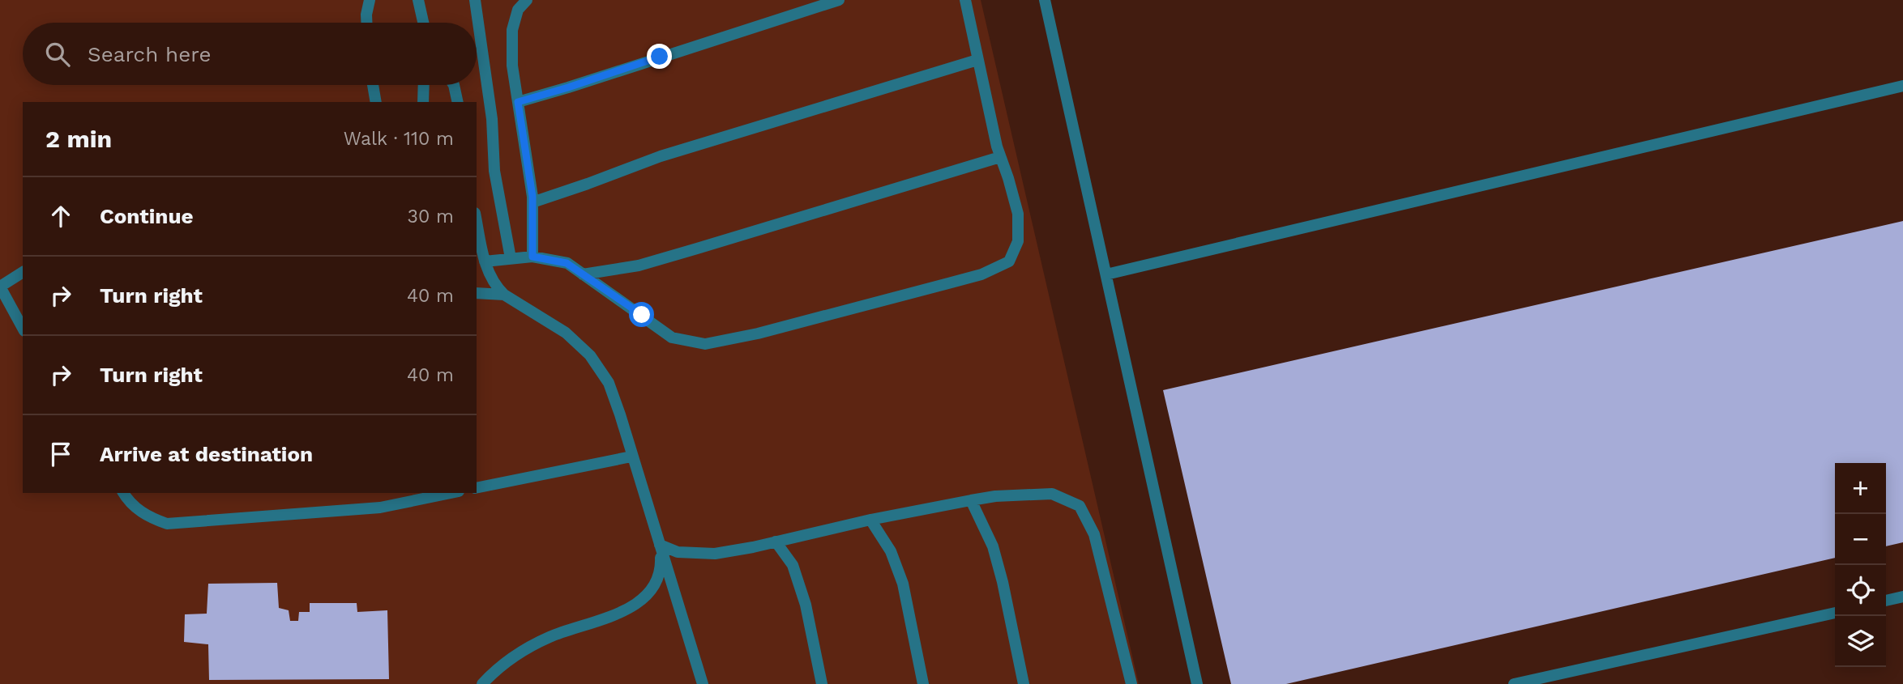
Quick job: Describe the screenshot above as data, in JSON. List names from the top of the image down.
{
  "page": {
    "search": "Search here",
    "heading": ["2 min", "Walk · 110 m"],
    "list": [
      ["Continue", "30 m"],
      ["Turn right", "40 m"],
      ["Turn right", "40 m"],
      "Arrive at destination"
    ],
    "map_buttons": ["+", "−"]
  }
}
